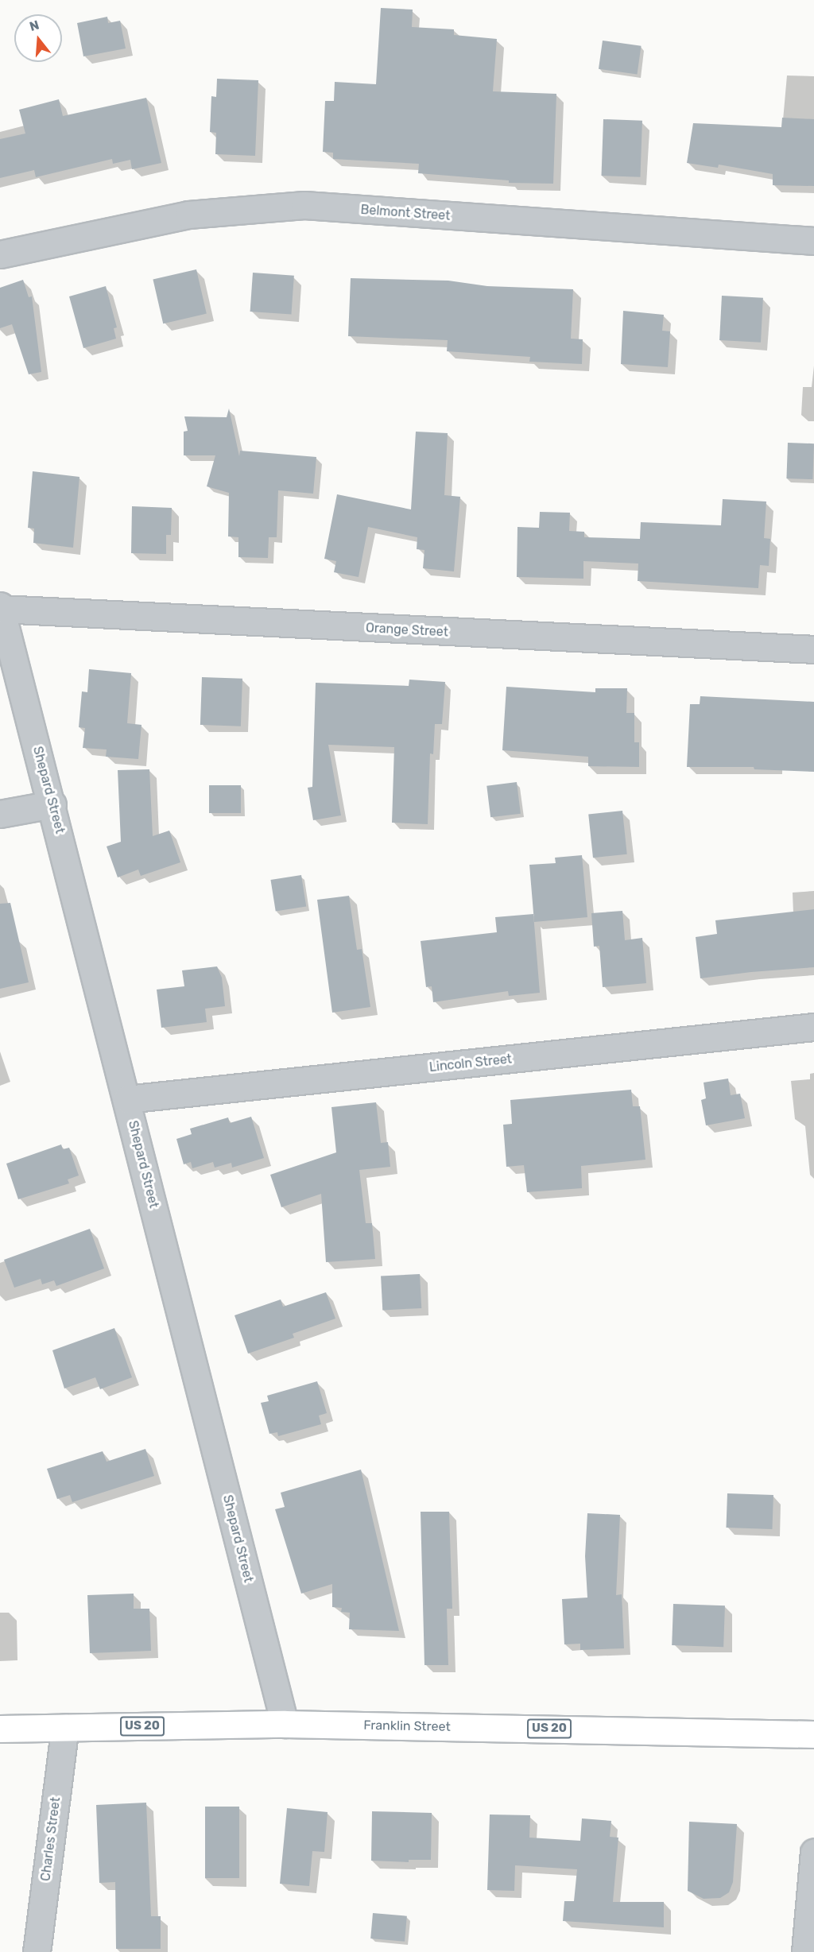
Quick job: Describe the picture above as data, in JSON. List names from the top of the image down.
{
  "streets": {
    "main road": ["US 20", "Franklin Street"],
    "street": [
      "Belmont Street",
      "Orange Street",
      "Shepard Street",
      "Lincoln Street",
      "Charles Street"
    ]
  },
  "crossings": [
    ["Orange Street", "Shepard Street"],
    ["Shepard Street", "Lincoln Street"],
    ["Shepard Street", "Franklin Street"],
    ["Franklin Street", "Charles Street"]
  ],
  "north": "top"
}
